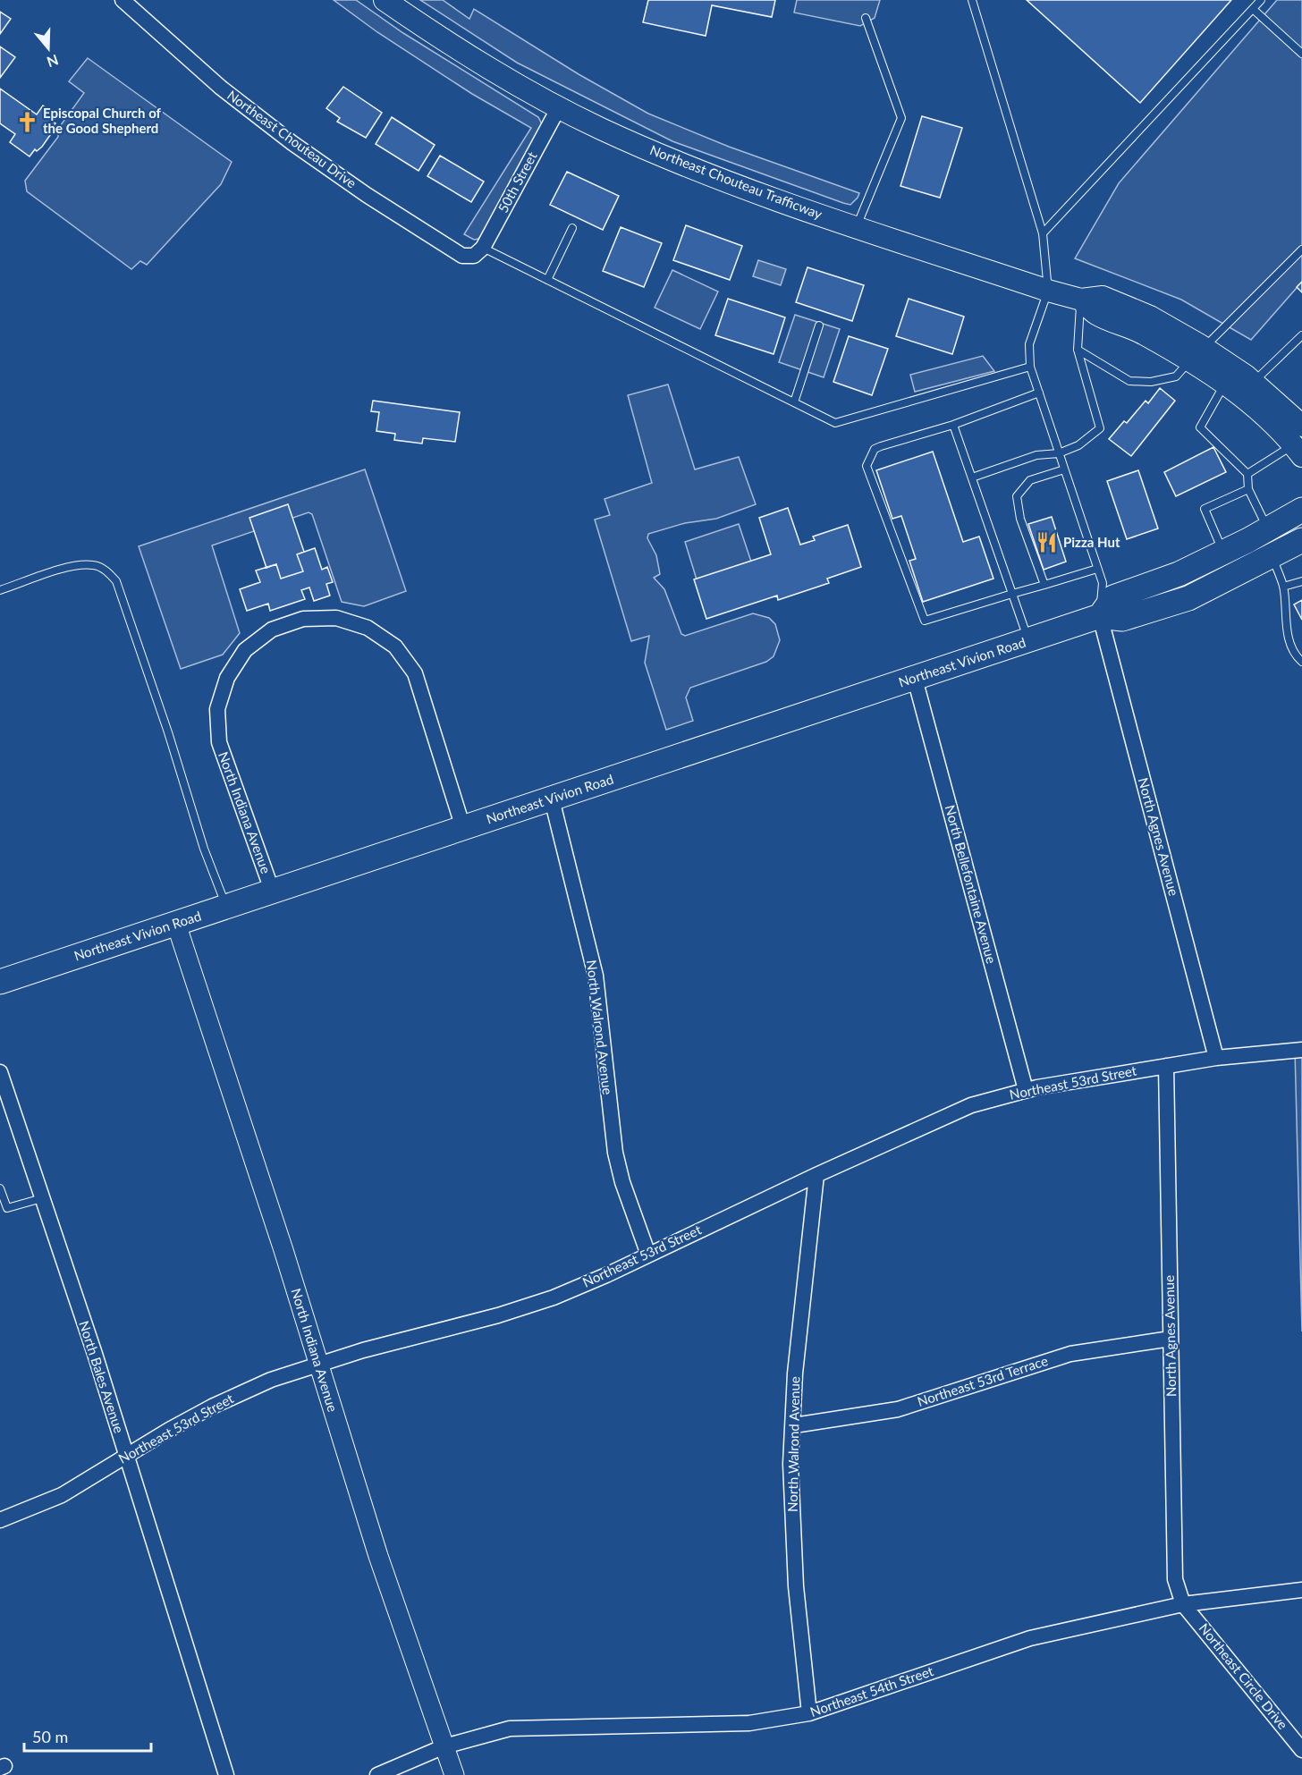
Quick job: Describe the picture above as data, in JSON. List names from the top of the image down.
{
  "streets": {
    "main road": ["Northeast Chouteau Trafficway", "Northeast Vivion Road"],
    "street": [
      "Northeast Chouteau Drive",
      "50th Street",
      "North Indiana Avenue",
      "North Agnes Avenue",
      "North Bellefontaine Avenue",
      "North Walrond Avenue",
      "Northeast 53rd Street",
      "North Bales Avenue",
      "Northeast 53rd Terrace",
      "Northeast Circle Drive",
      "Northeast 54th Street"
    ]
  },
  "crossings": [
    ["Northeast Chouteau Drive", "50th Street"],
    ["50th Street", "Northeast Chouteau Trafficway"],
    ["Northeast Vivion Road", "North Indiana Avenue"],
    ["Northeast Vivion Road", "North Agnes Avenue"],
    ["Northeast Vivion Road", "North Bellefontaine Avenue"],
    ["Northeast Vivion Road", "North Walrond Avenue"],
    ["North Indiana Avenue", "Northeast 53rd Street"],
    ["North Indiana Avenue", "Northeast 54th Street"],
    ["North Agnes Avenue", "Northeast 53rd Street"],
    ["North Agnes Avenue", "Northeast 53rd Terrace"],
    ["North Agnes Avenue", "Northeast Circle Drive"],
    ["North Agnes Avenue", "Northeast 54th Street"],
    ["North Bellefontaine Avenue", "Northeast 53rd Street"],
    ["North Walrond Avenue", "Northeast 53rd Street"],
    ["North Walrond Avenue", "Northeast 53rd Terrace"],
    ["North Walrond Avenue", "Northeast 54th Street"],
    ["Northeast 53rd Street", "North Bales Avenue"],
    ["Northeast Circle Drive", "Northeast 54th Street"]
  ],
  "places": {
    "church": ["Episcopal Church of the Good Shepherd"],
    "restaurant": ["Pizza Hut"]
  },
  "scale_bar": "50 m",
  "north": "bottom"
}
